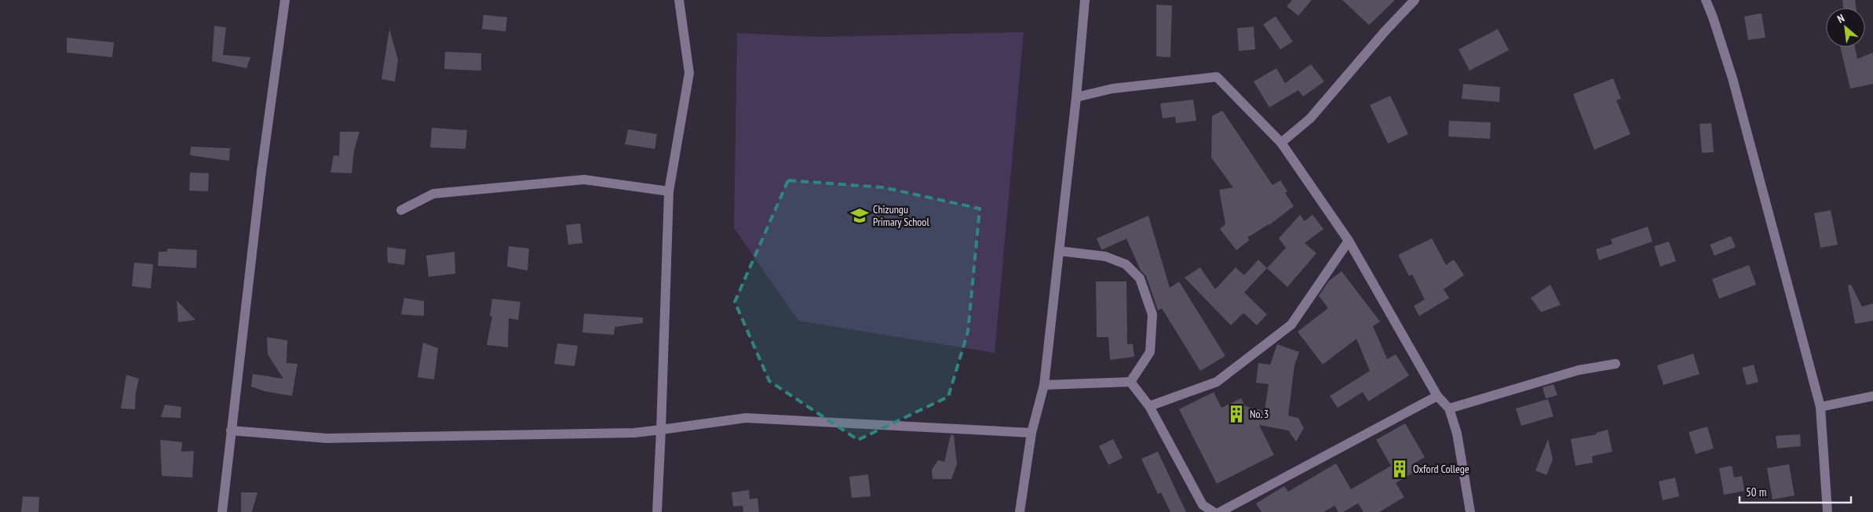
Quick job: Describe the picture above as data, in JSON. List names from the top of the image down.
{
  "places": {
    "school or university": ["Chizungu Primary School"],
    "building": ["No. 3", "Oxford College"]
  },
  "scale_bar": "50 m",
  "north": "top left"
}
